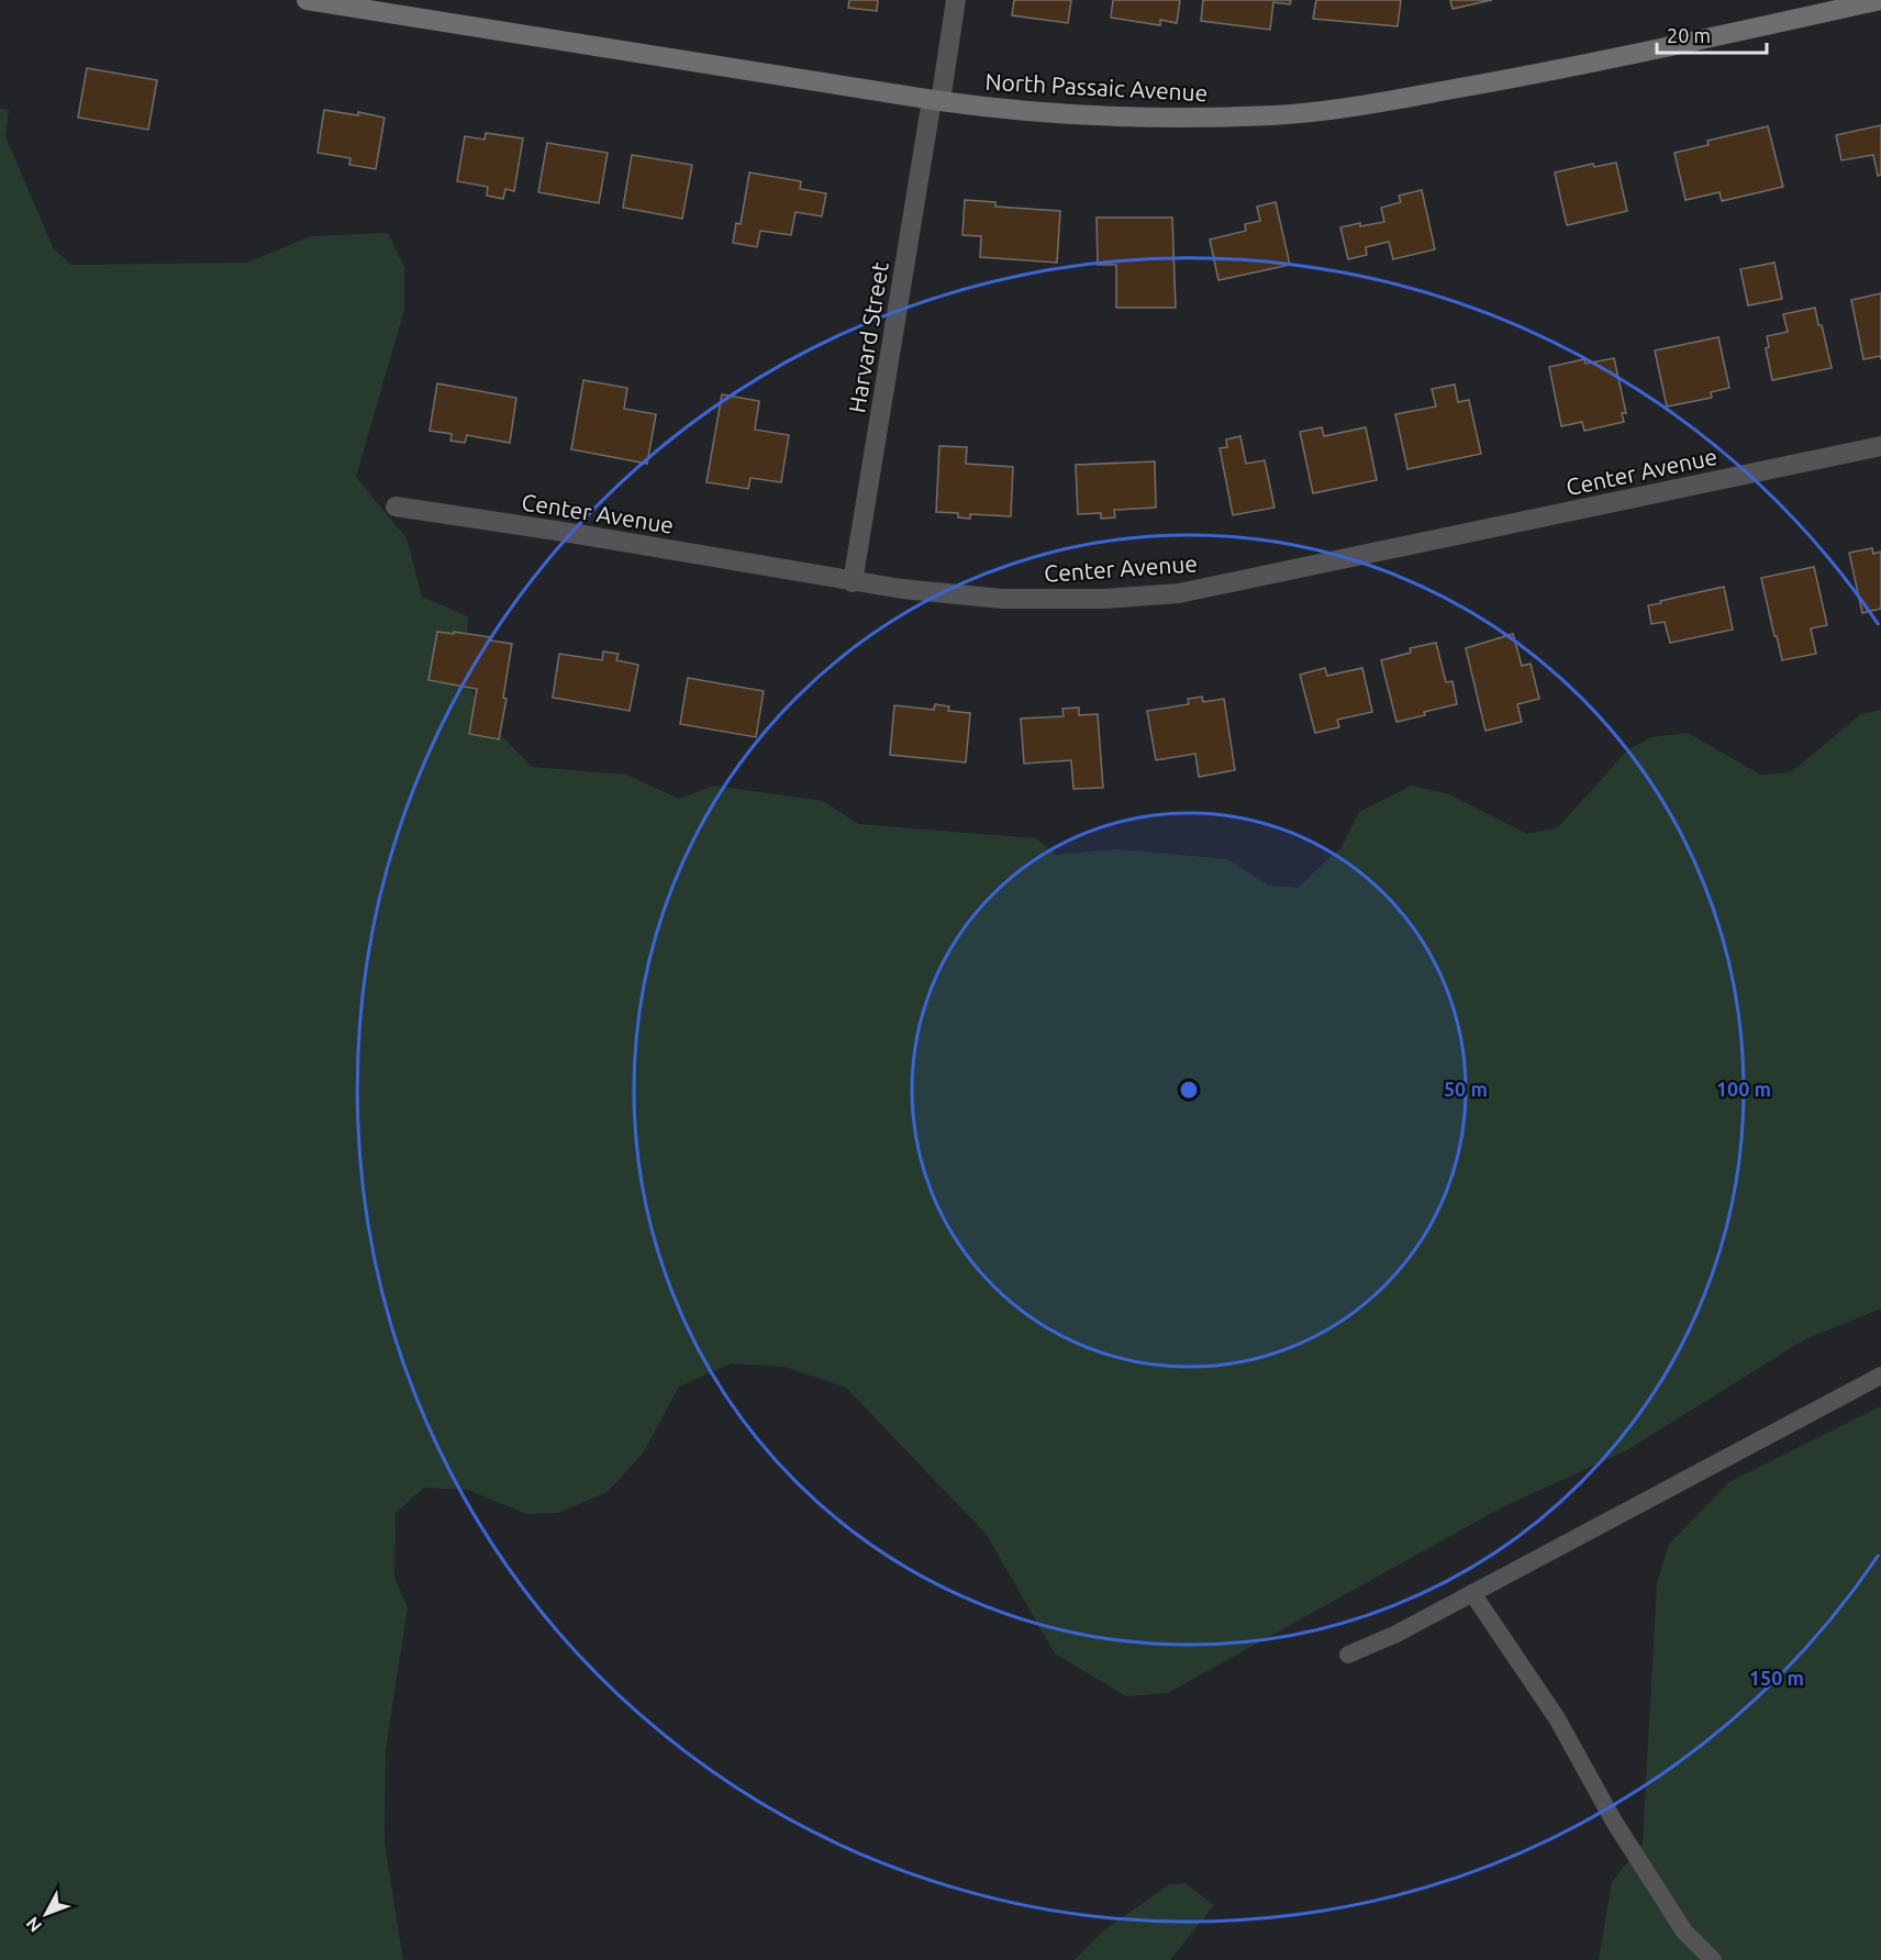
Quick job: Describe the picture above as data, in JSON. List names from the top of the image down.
{
  "streets": {
    "main road": ["North Passaic Avenue"],
    "street": ["Harvard Street", "Center Avenue"]
  },
  "crossings": [
    ["North Passaic Avenue", "Harvard Street"],
    ["Harvard Street", "Center Avenue"]
  ],
  "scale_bar": "20 m",
  "north": "bottom left",
  "rings": ["50 m", "100 m", "150 m"]
}
